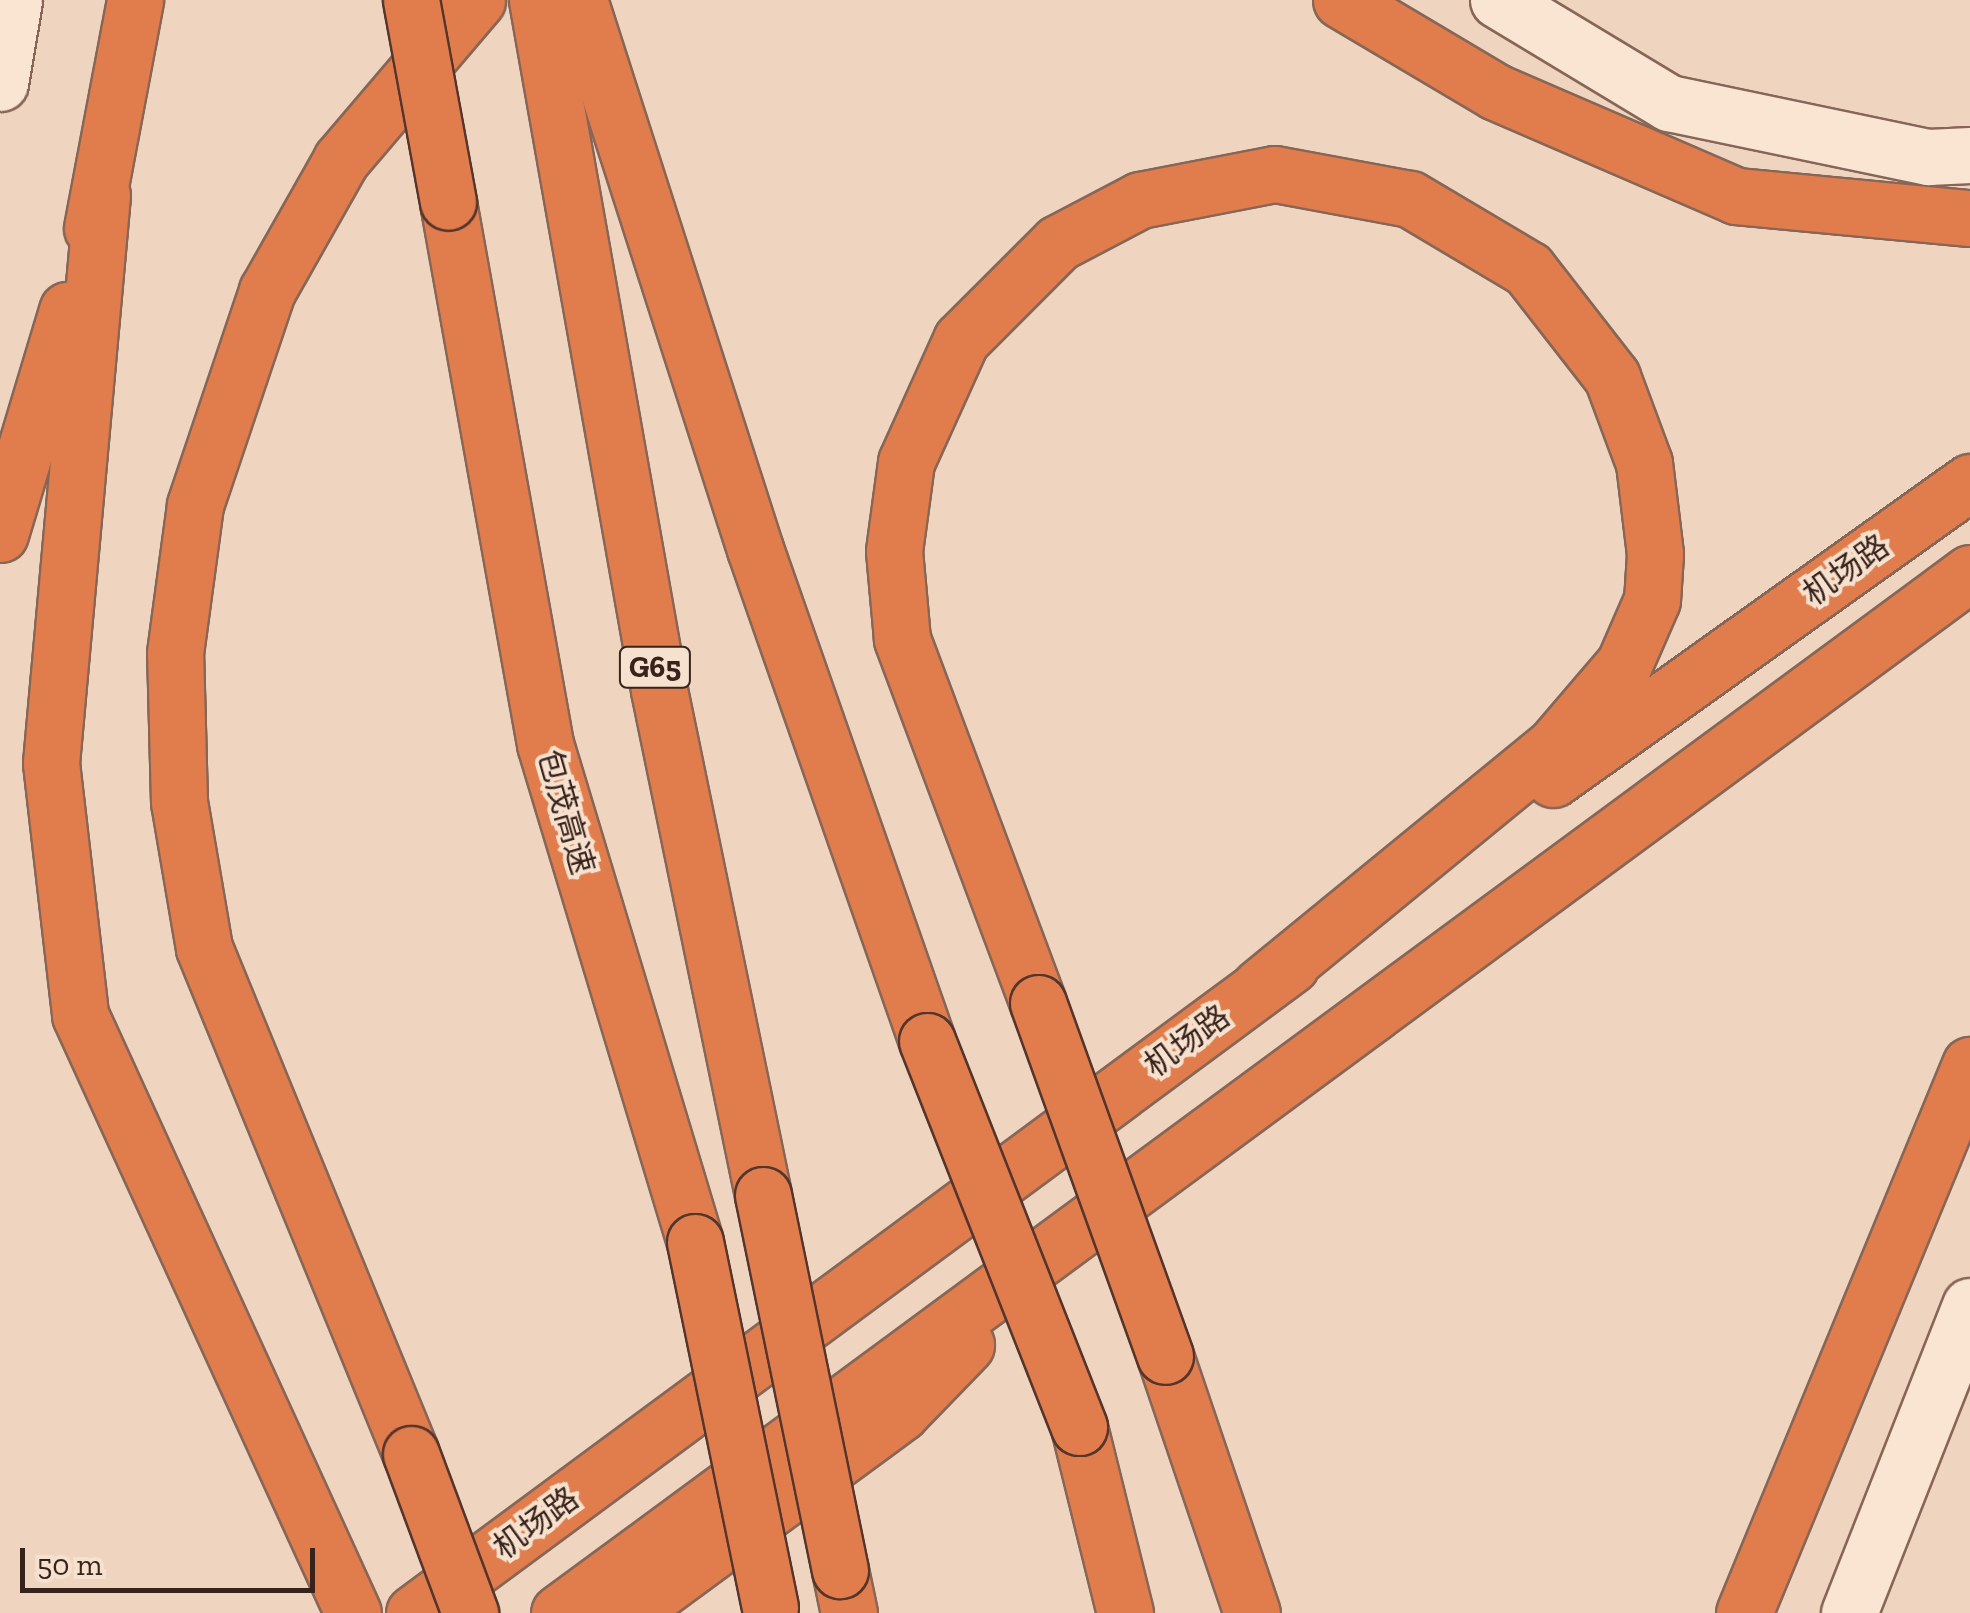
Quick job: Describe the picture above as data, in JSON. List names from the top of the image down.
{
  "streets": {
    "highway": ["机场路", "G65", "包茂高速"]
  },
  "scale_bar": "50 m"
}
